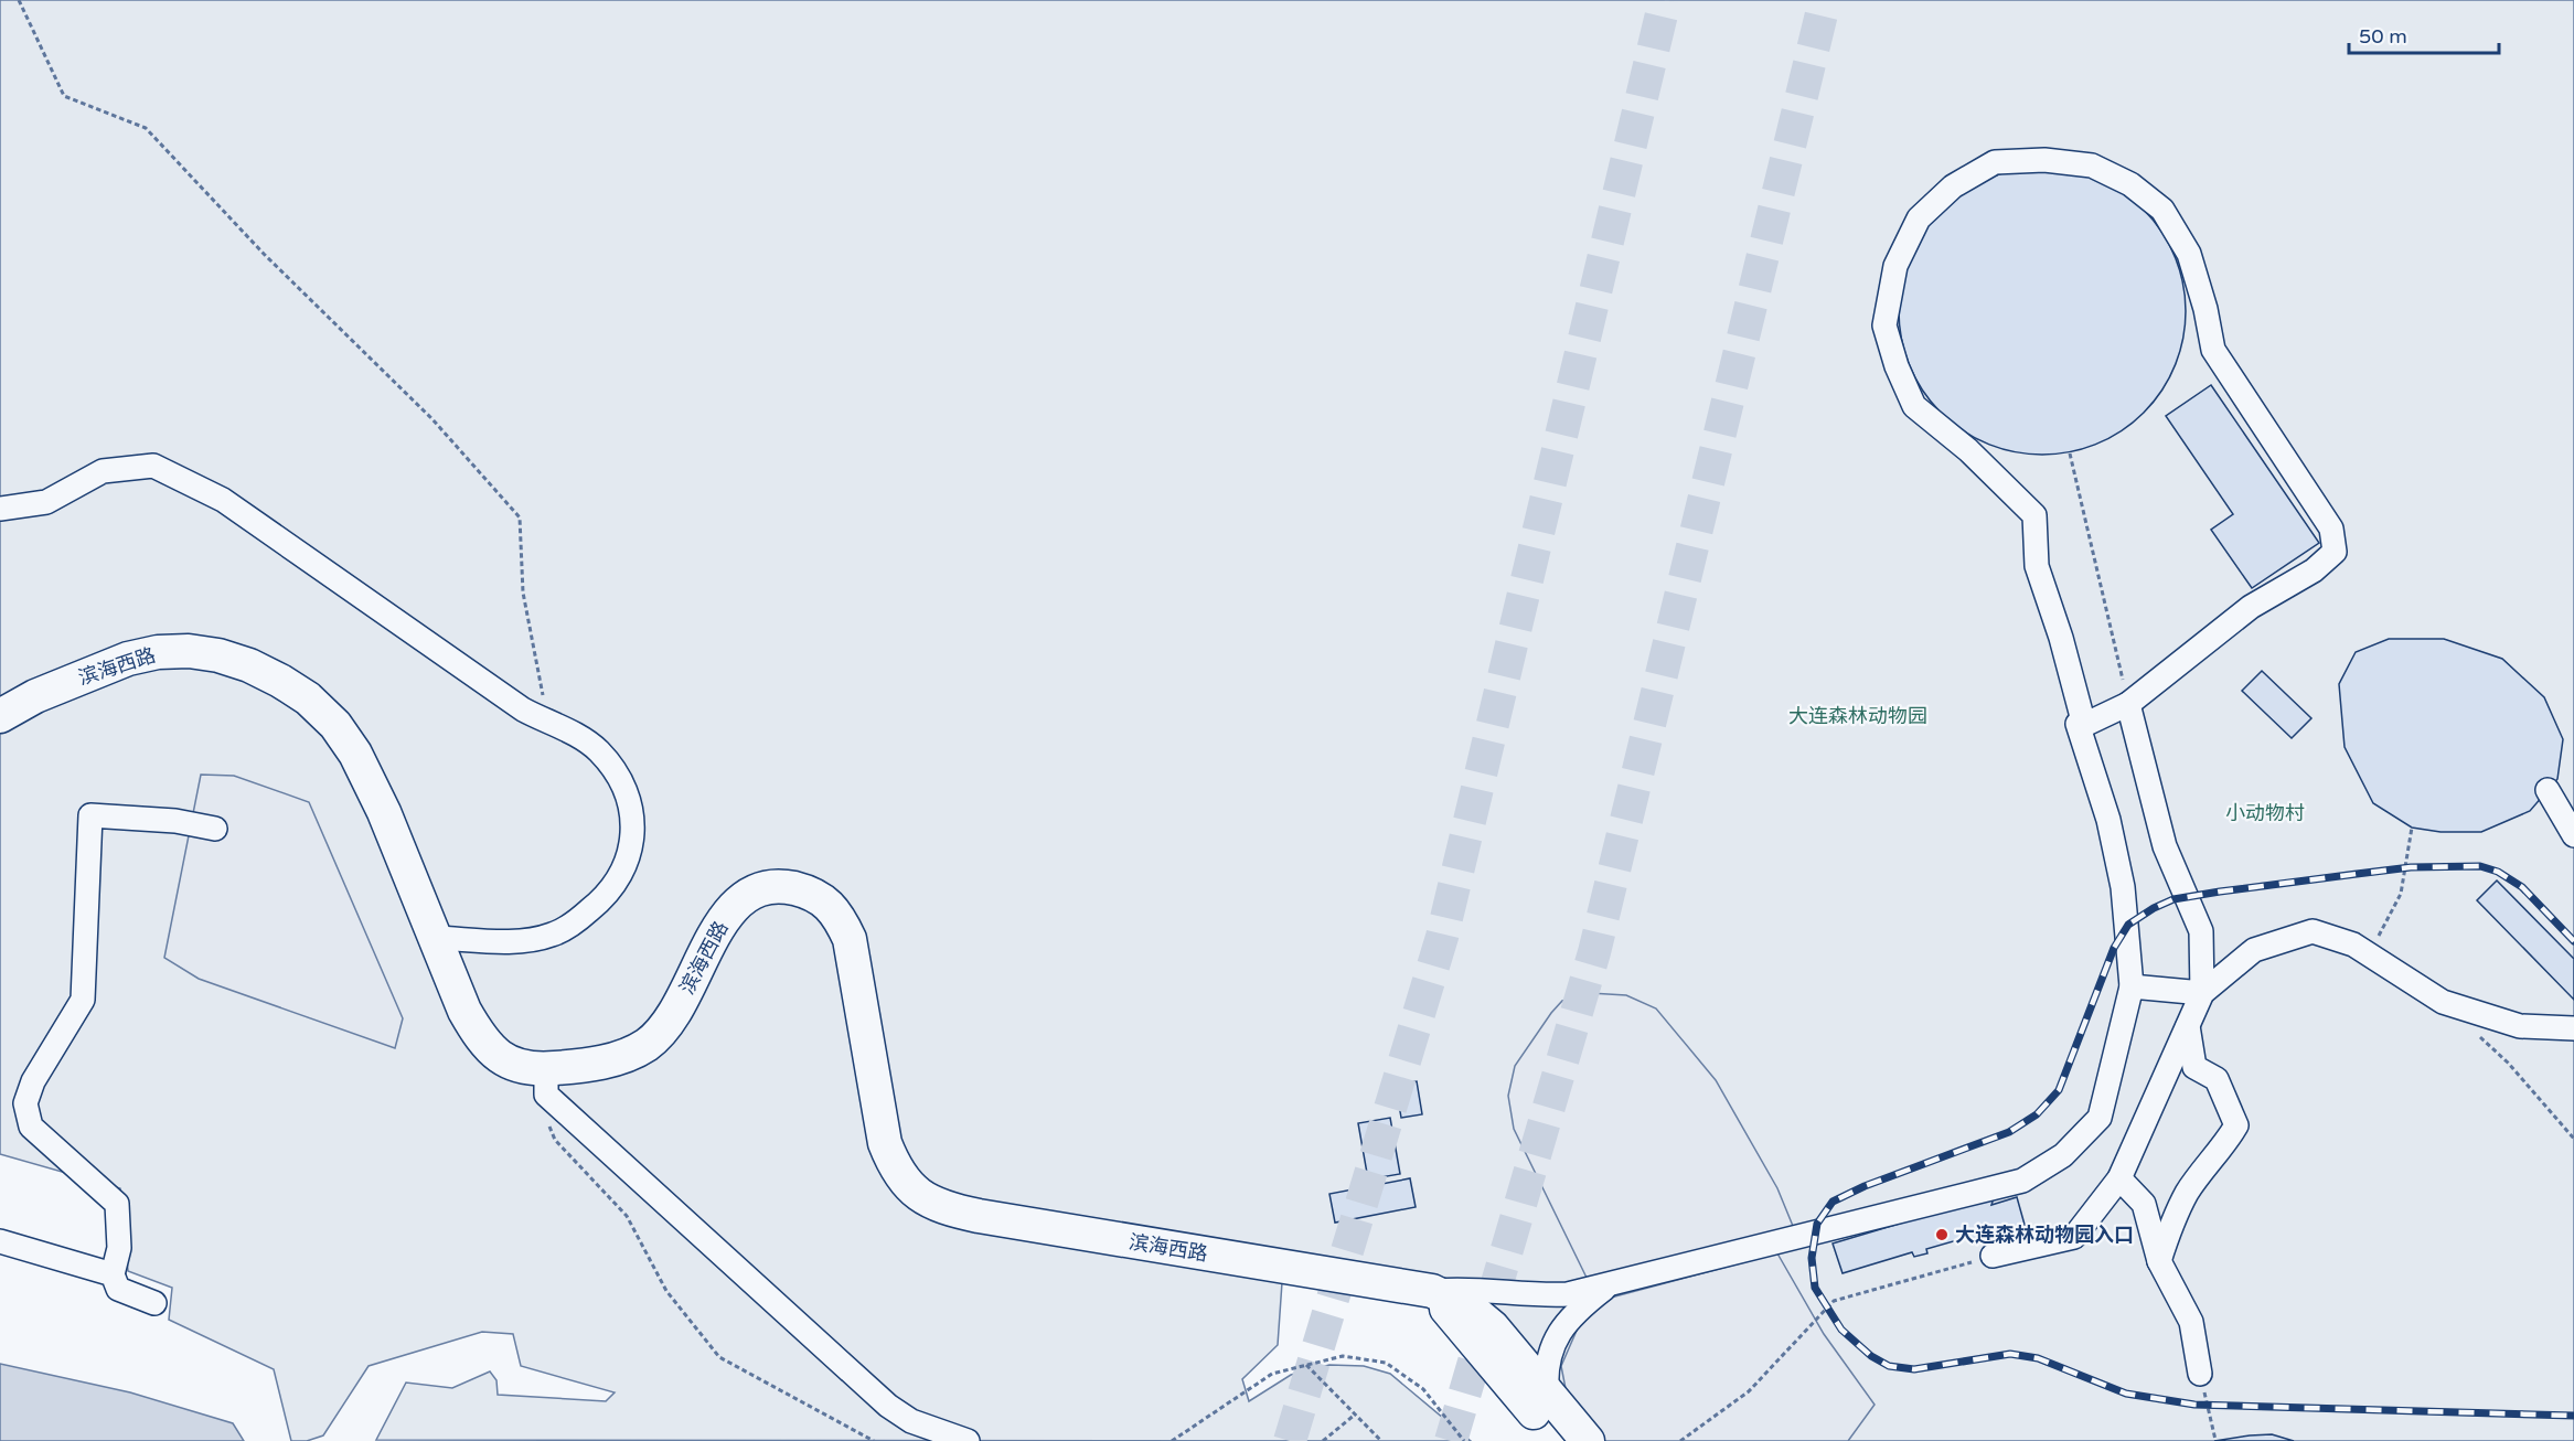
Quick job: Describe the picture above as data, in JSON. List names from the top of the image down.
{
  "streets": {
    "highway": ["滨海西路"]
  },
  "parks": ["大连森林动物园", "小动物村"],
  "places": ["大连森林动物园入口"],
  "scale_bar": "50 m"
}
